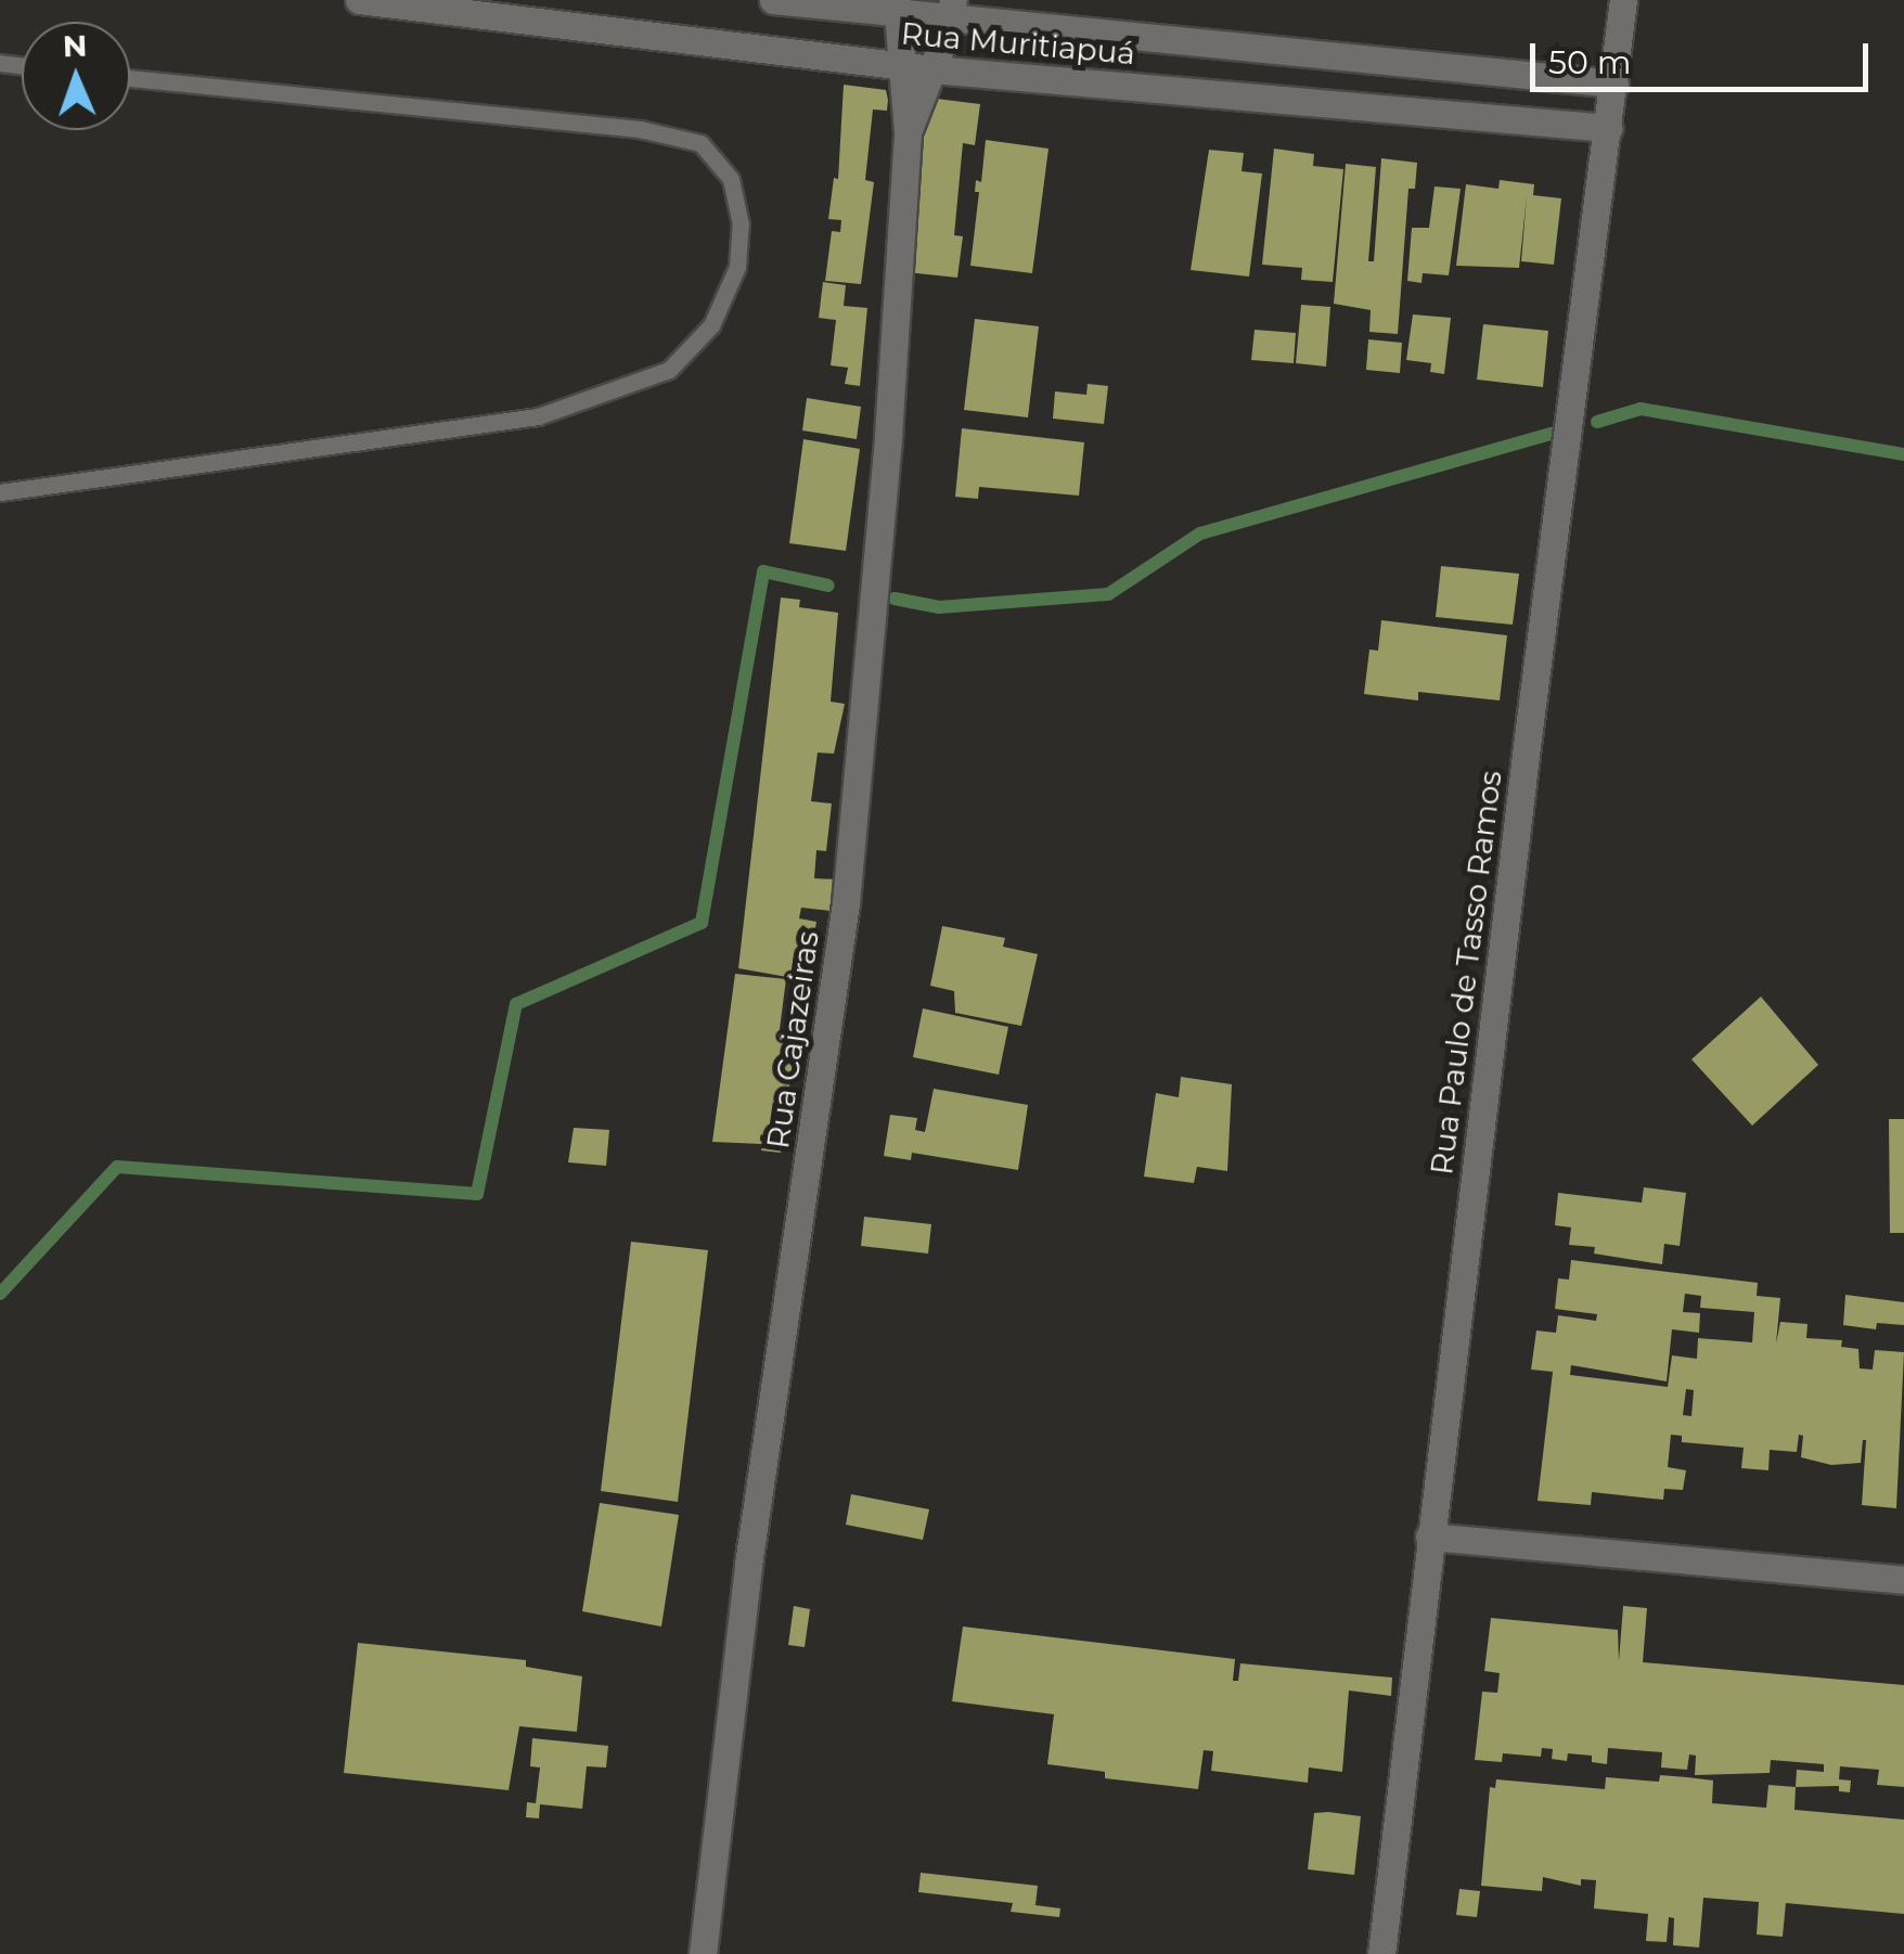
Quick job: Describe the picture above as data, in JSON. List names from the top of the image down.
{
  "streets": {
    "street": ["Rua Muritiapuá", "Rua Paulo de Tasso Ramos", "Rua Cajazeiras"]
  },
  "crossings": [
    ["Rua Muritiapuá", "Rua Paulo de Tasso Ramos"],
    ["Rua Muritiapuá", "Rua Cajazeiras"]
  ],
  "scale_bar": "50 m",
  "north": "top"
}
